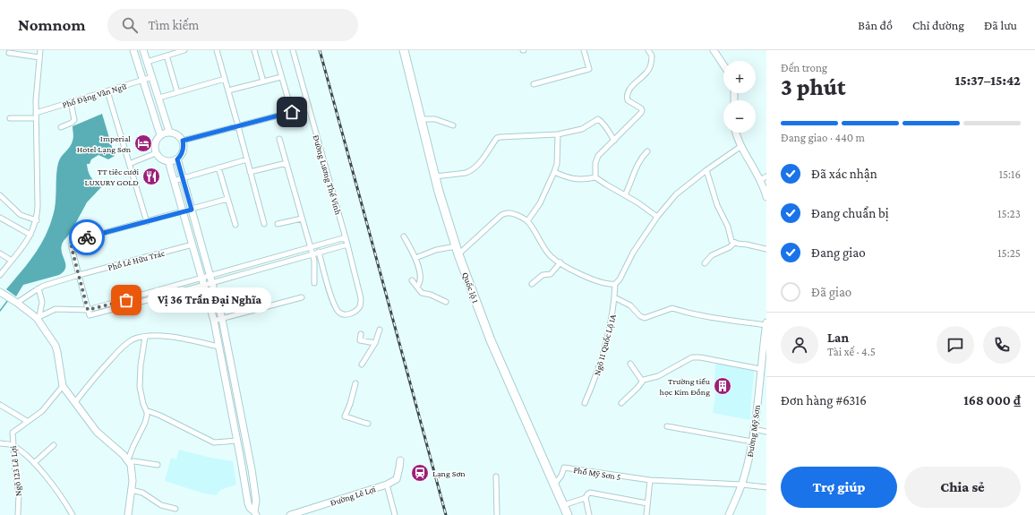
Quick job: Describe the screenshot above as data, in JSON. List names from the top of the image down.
{
  "streets": {
    "highway": ["Quốc lộ 1"],
    "street": [
      "Phố Đặng Văn Ngữ",
      "Đường Lương Thế Vinh",
      "Phố Lê Hữu Trác",
      "Ngõ 11 Quốc Lộ 1A",
      "Đường Mỹ Sơn",
      "Ngõ 123 Lê Lợi",
      "Phố Mỹ Sơn 5",
      "Đường Lê Lợi"
    ]
  },
  "crossings": [
    ["Quốc lộ 1", "Phố Mỹ Sơn 5"]
  ],
  "places": {
    "hotel": ["Imperial Hotel Lạng Sơn"],
    "restaurant": ["TT tiêc cưới LUXURY GOLD"],
    "other": ["Vị 36 Trần Đại Nghĩa"],
    "building": ["Trường tiểu học Kim Đồng"],
    "station": ["Lạng Sơn"]
  },
  "page": {
    "header": "Nomnom",
    "search": "Tìm kiếm",
    "nav": ["Bản đồ", "Chỉ đường", "Đã lưu"],
    "heading": ["3 phút", "Đến trong", "15:37–15:42"],
    "panel": [
      "Lan",
      "Tài xế · 4.5",
      "Đơn hàng #6316",
      "168 000 ₫"
    ],
    "map_buttons": ["+", "−"],
    "bar": "Đang giao · 440 m",
    "list": [
      ["Đã xác nhận", "15:16"],
      ["Đang chuẩn bị", "15:23"],
      ["Đang giao", "15:25"],
      "Đã giao"
    ],
    "bubble": "Vị 36 Trần Đại Nghĩa",
    "buttons": ["Trợ giúp", "Chia sẻ"]
  }
}
